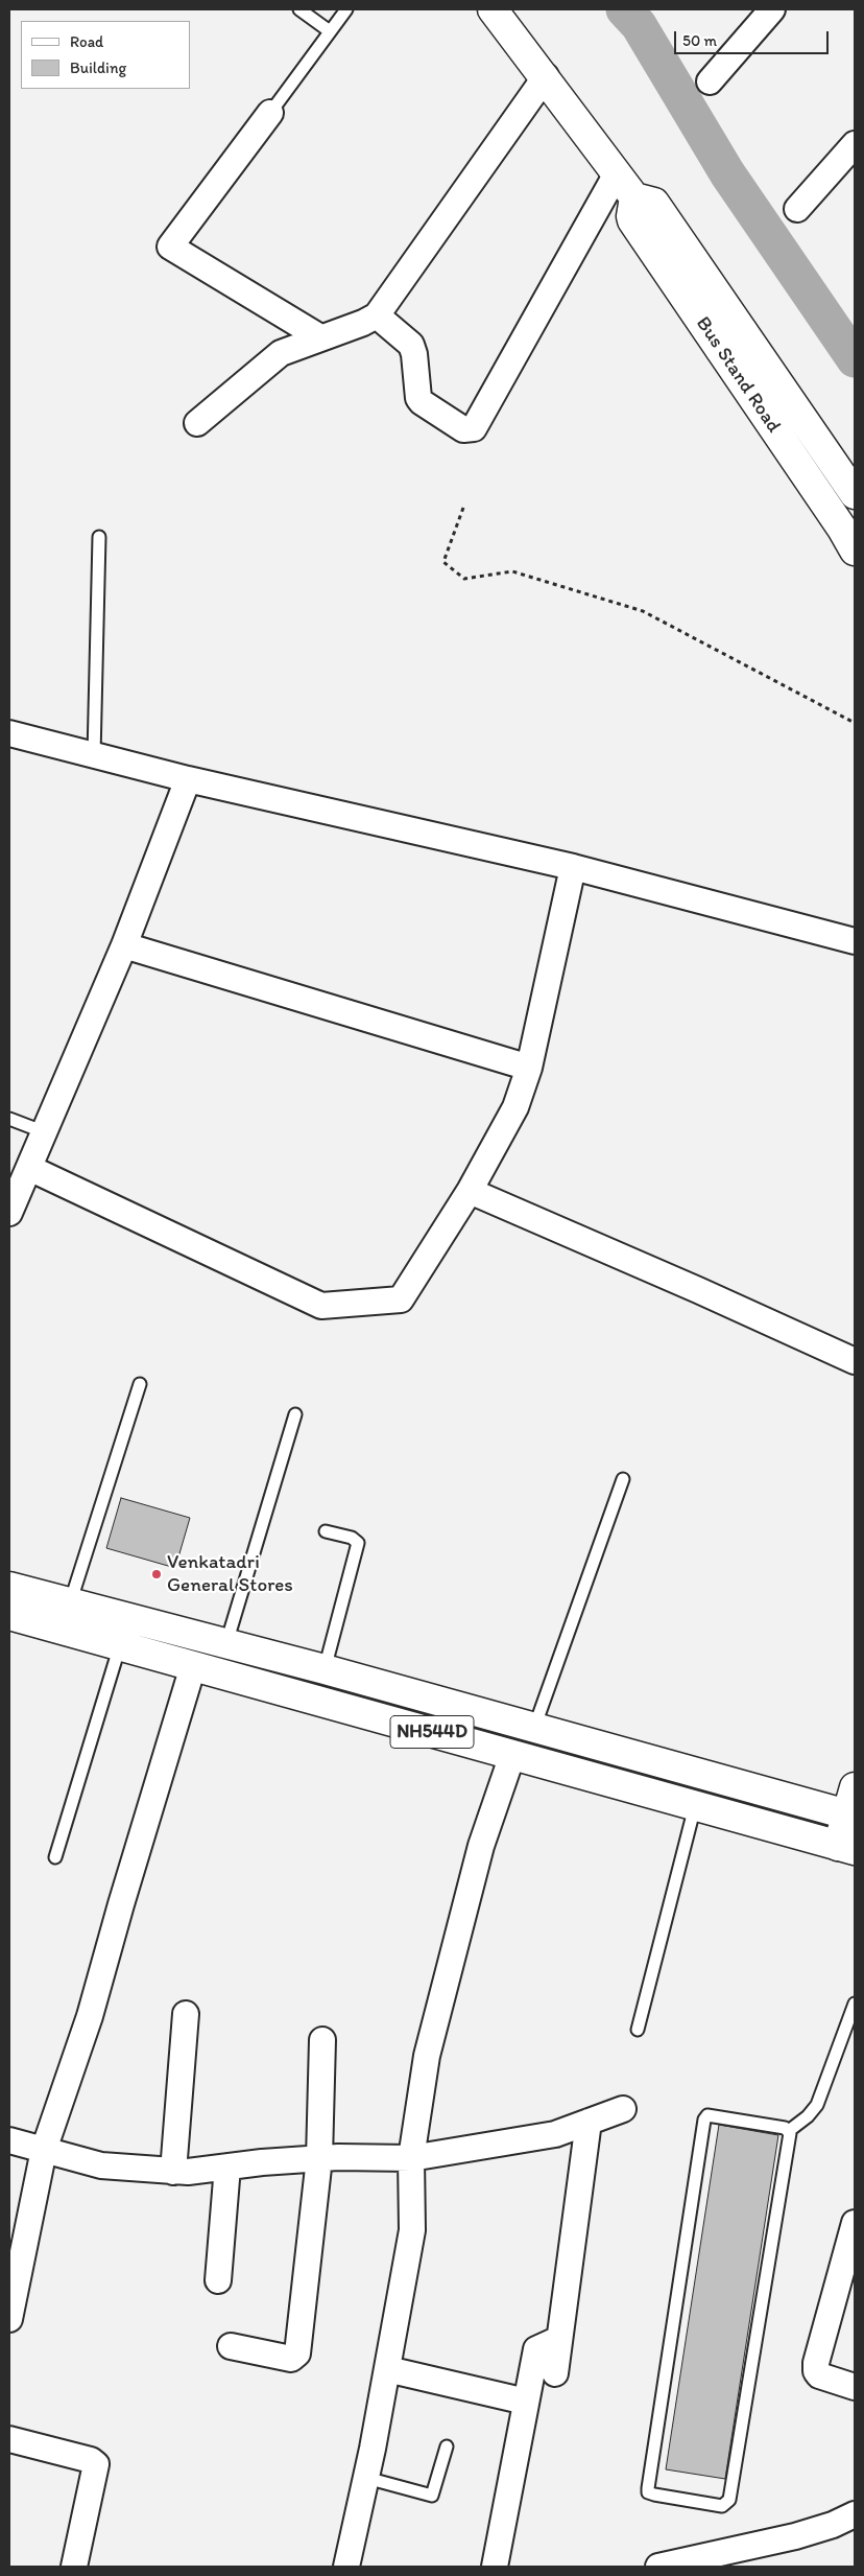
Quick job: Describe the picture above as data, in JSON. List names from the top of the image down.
{
  "streets": {
    "main road": ["Bus Stand Road", "NH544D"]
  },
  "places": ["Venkatadri General Stores"],
  "legend": ["Road", "Building"],
  "scale_bar": "50 m"
}
